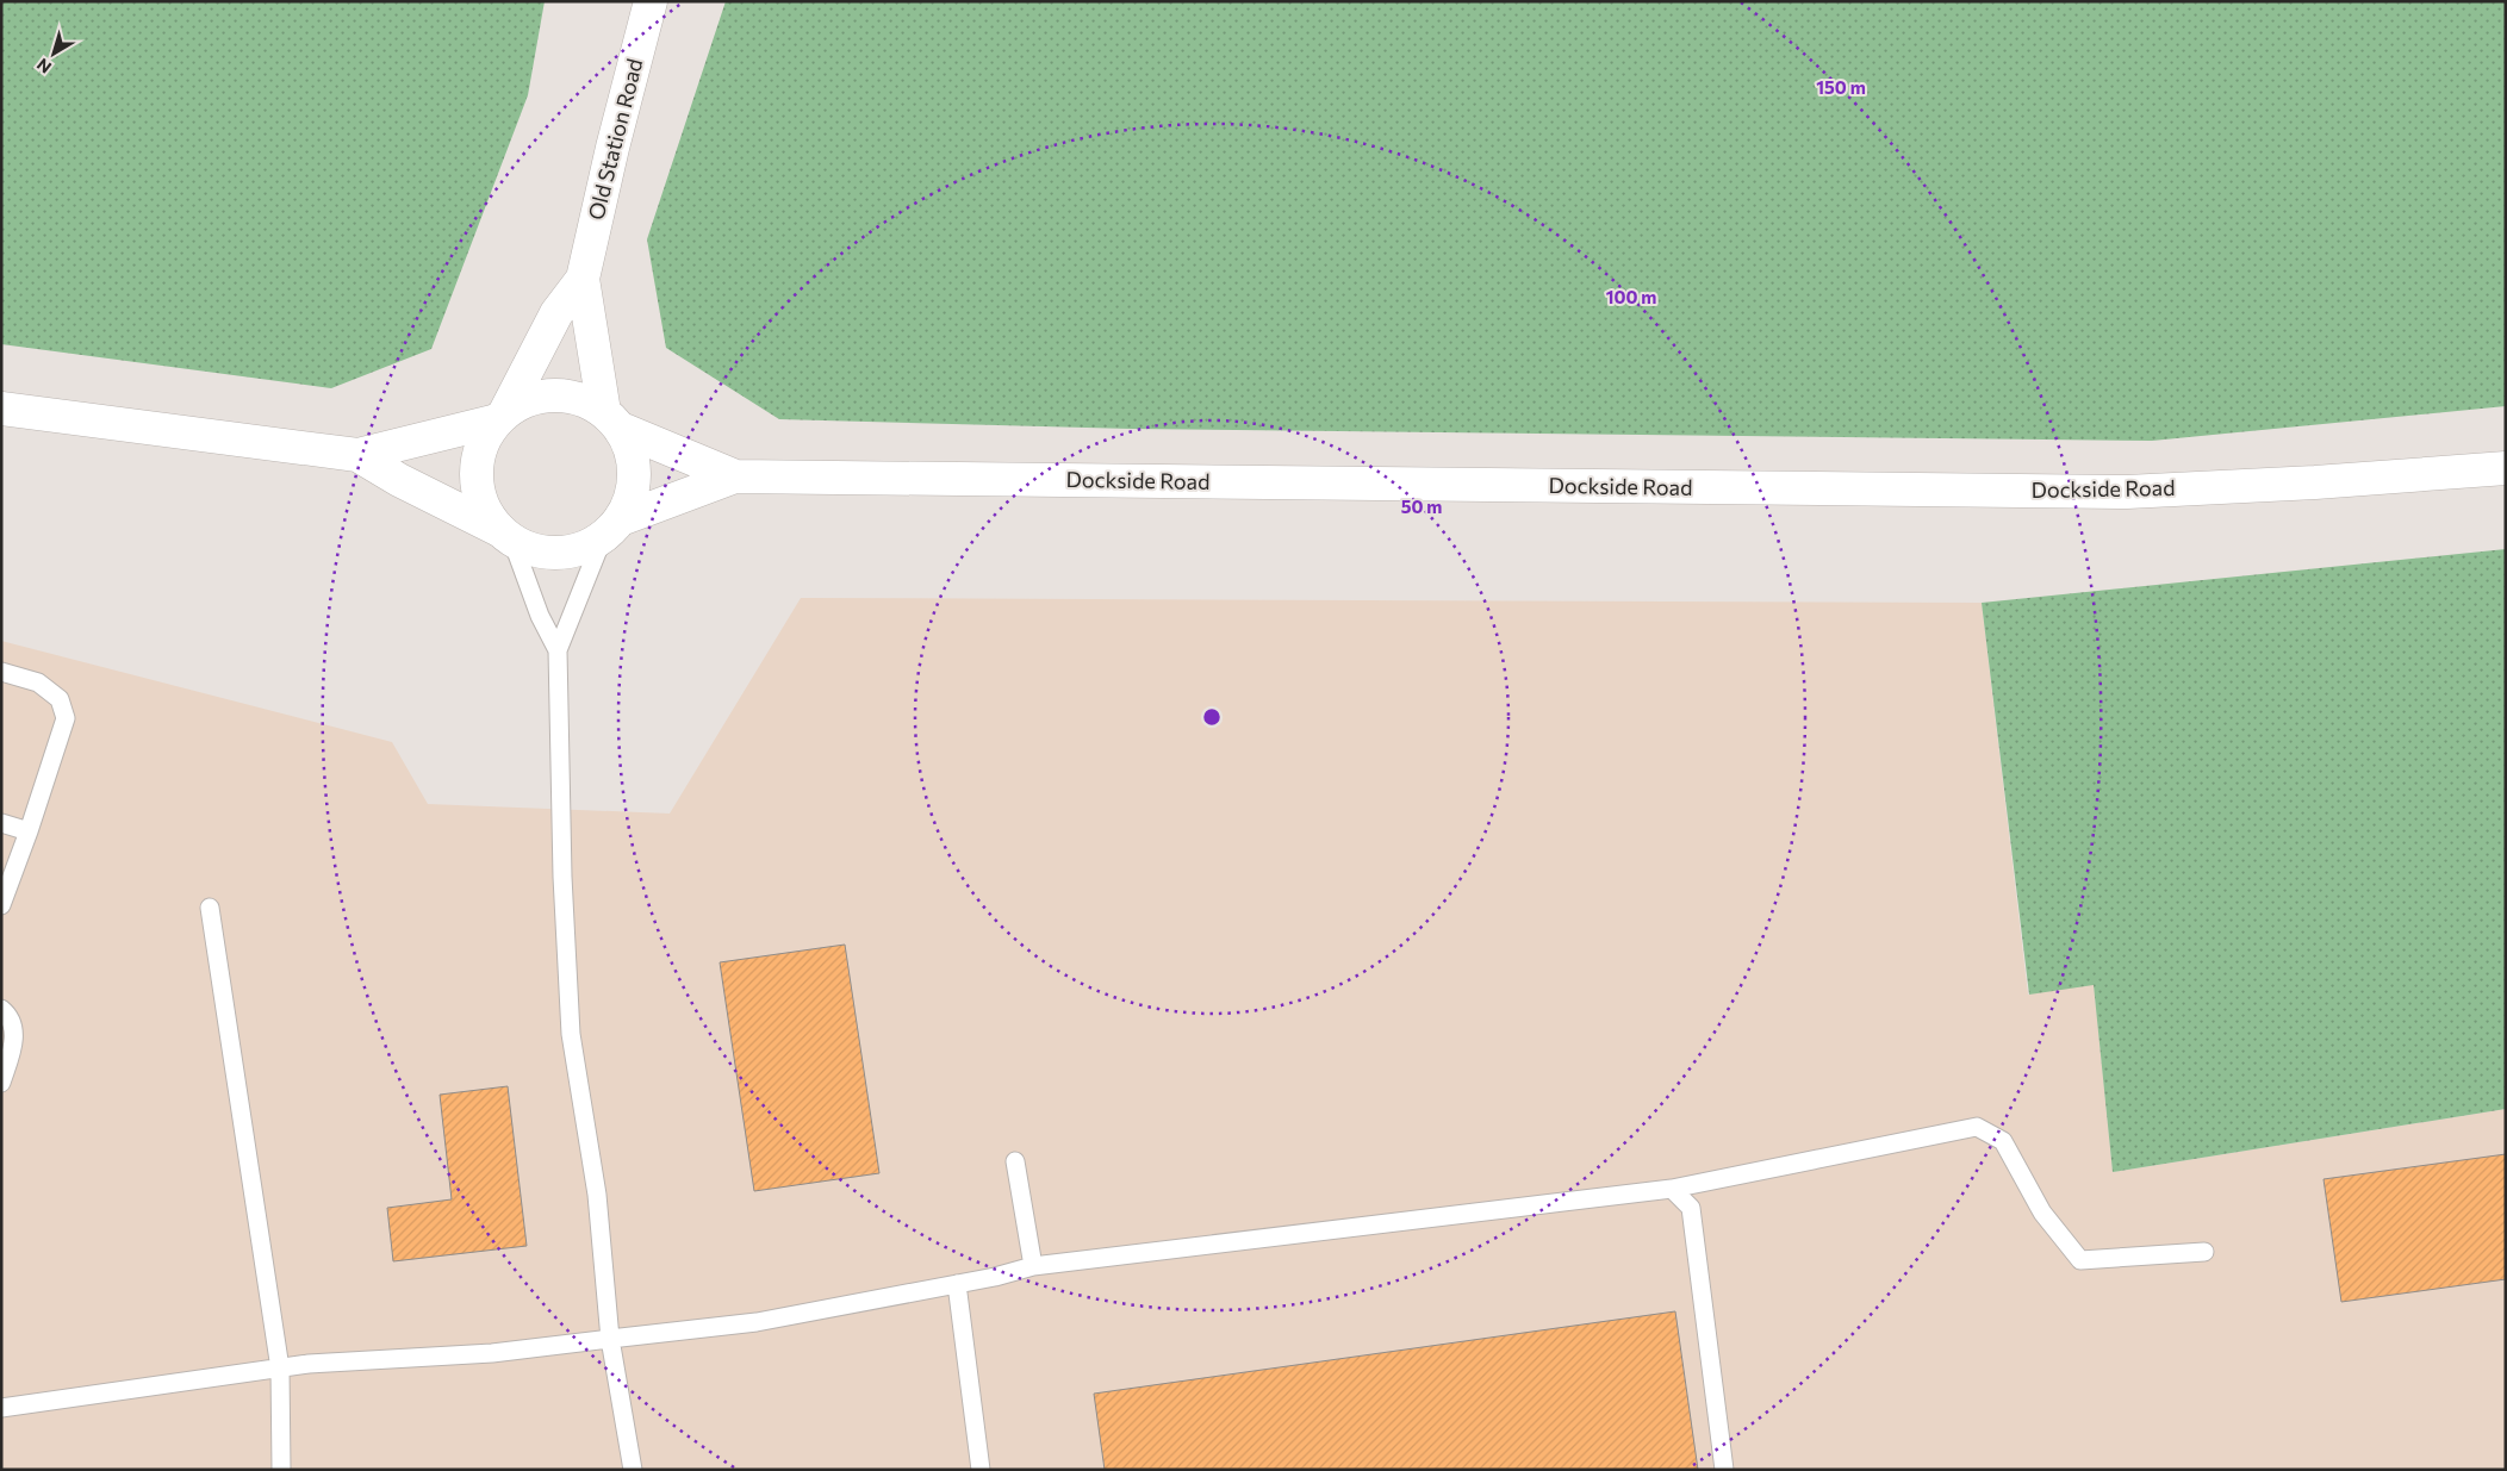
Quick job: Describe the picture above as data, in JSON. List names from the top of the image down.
{
  "streets": {
    "main road": ["Old Station Road", "Dockside Road"]
  },
  "crossings": [
    ["Old Station Road", "Dockside Road"]
  ],
  "north": "bottom left",
  "rings": ["150 m", "100 m", "50 m"]
}
